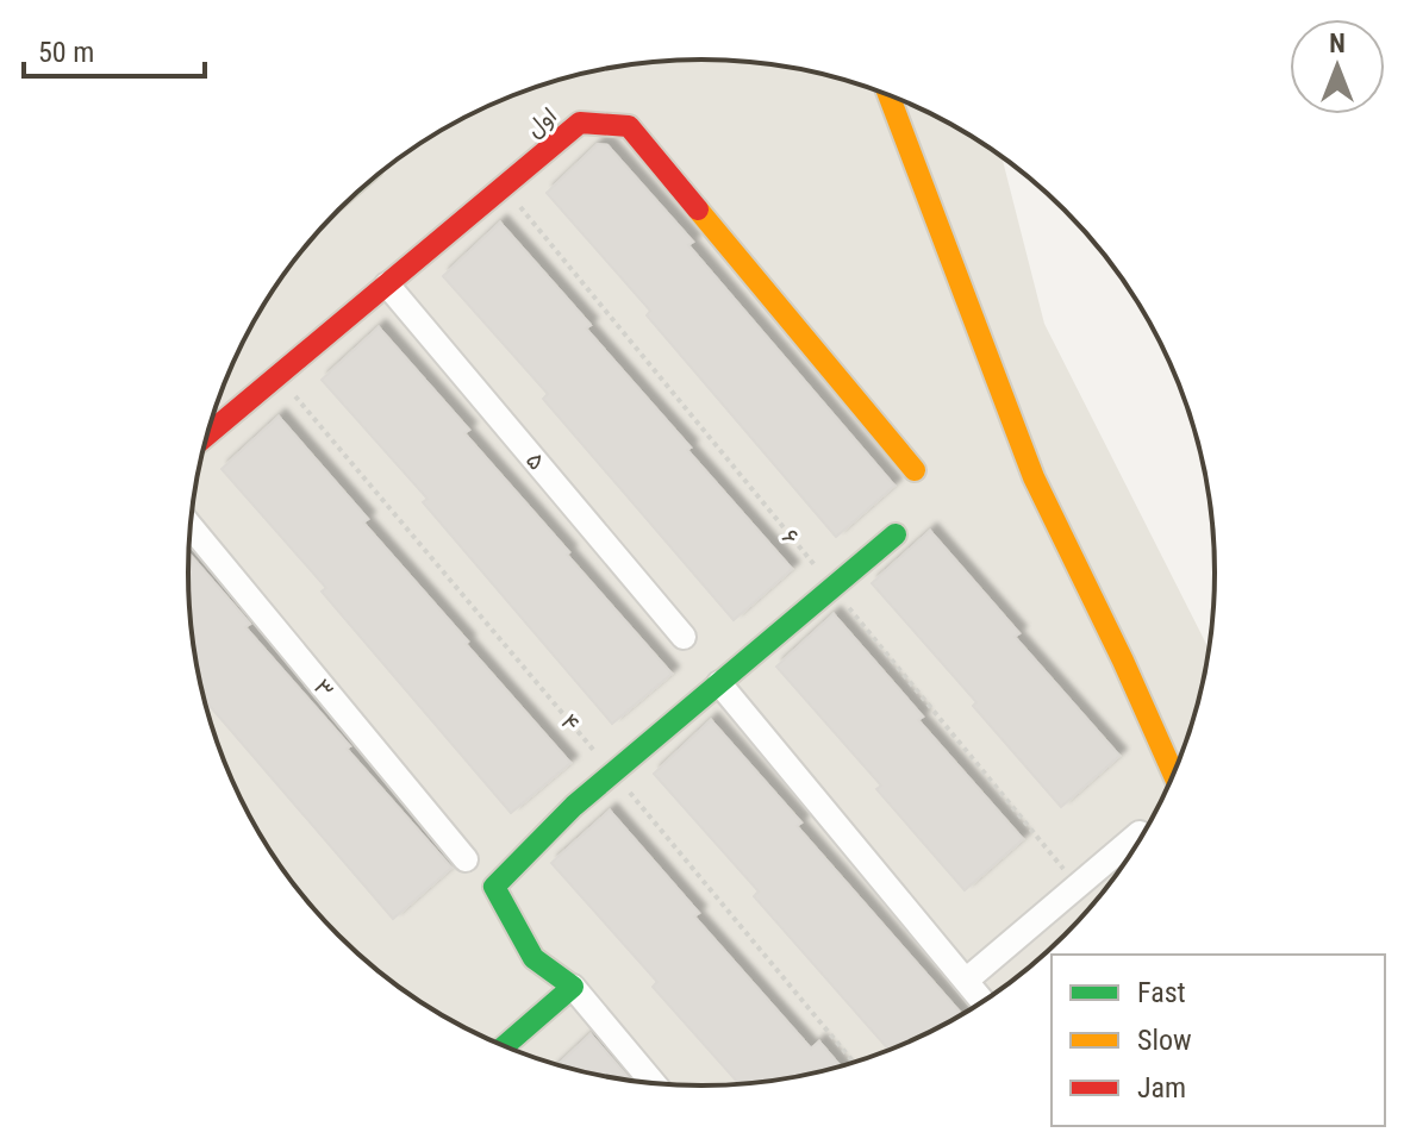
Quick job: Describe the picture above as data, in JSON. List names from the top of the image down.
{
  "streets": {
    "street": ["اول", "۵", "۳"],
    "path": ["۶", "۴"]
  },
  "crossings": [
    ["اول", "۵"],
    ["اول", "۶"],
    ["اول", "۴"]
  ],
  "legend": ["Fast", "Slow", "Jam"],
  "scale_bar": "50 m",
  "north": "top"
}
